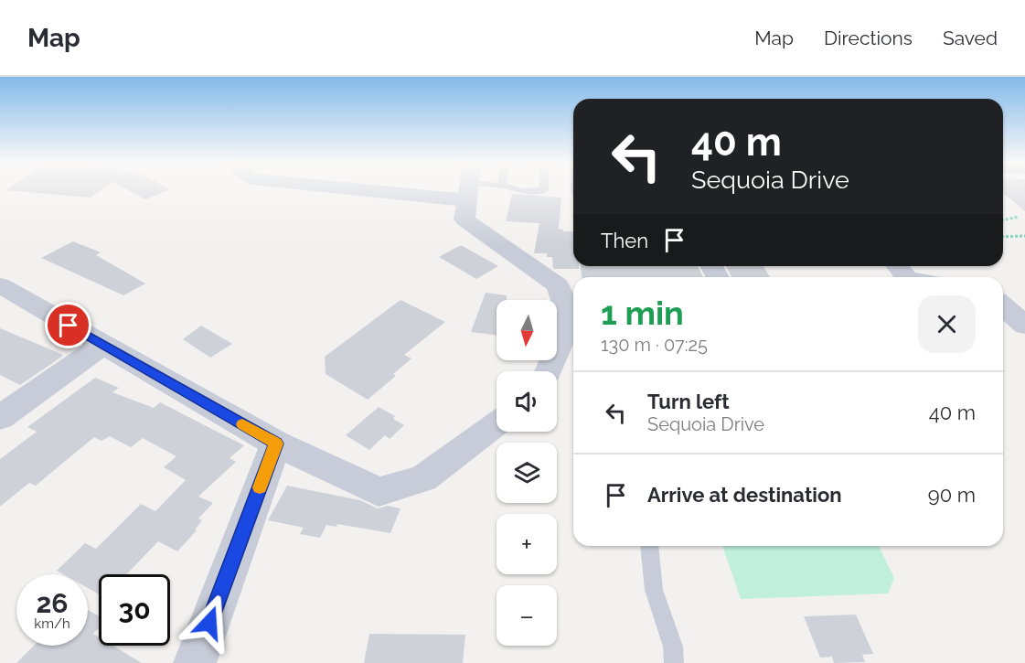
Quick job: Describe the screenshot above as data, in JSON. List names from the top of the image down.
{
  "north": "bottom",
  "page": {
    "header": "Map",
    "nav": ["Map", "Directions", "Saved"],
    "turn": ["40 m", "Sequoia Drive"],
    "then": "Then",
    "heading": ["1 min", "130 m · 07:25"],
    "map_buttons": ["+", "−"],
    "list": [
      {
        "name": "Turn left",
        "note": "Sequoia Drive",
        "value": "40 m"
      },
      {
        "name": "Arrive at destination",
        "value": "90 m"
      }
    ],
    "speed": "26 km/h",
    "limit": "30"
  }
}
